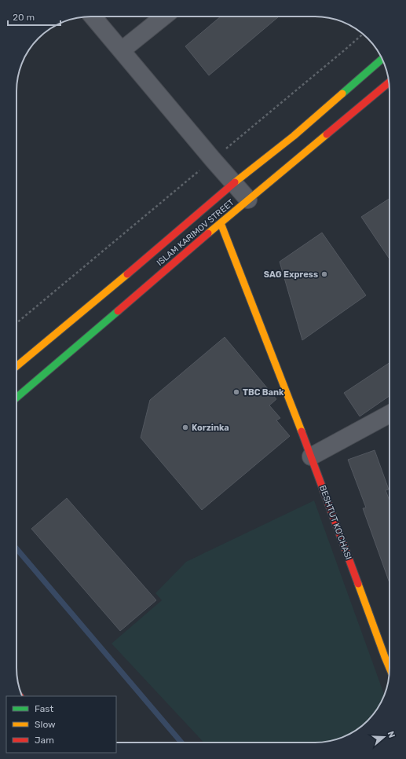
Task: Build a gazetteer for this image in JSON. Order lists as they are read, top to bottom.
{
  "streets": {
    "main road": ["ISLAM KARIMOV STREET", "BESHTUT KO'CHASI"]
  },
  "crossings": [
    ["ISLAM KARIMOV STREET", "BESHTUT KO'CHASI"]
  ],
  "places": ["SAG Express", "TBC Bank", "Korzinka"],
  "legend": ["Fast", "Slow", "Jam"],
  "scale_bar": "20 m",
  "north": "right"
}
